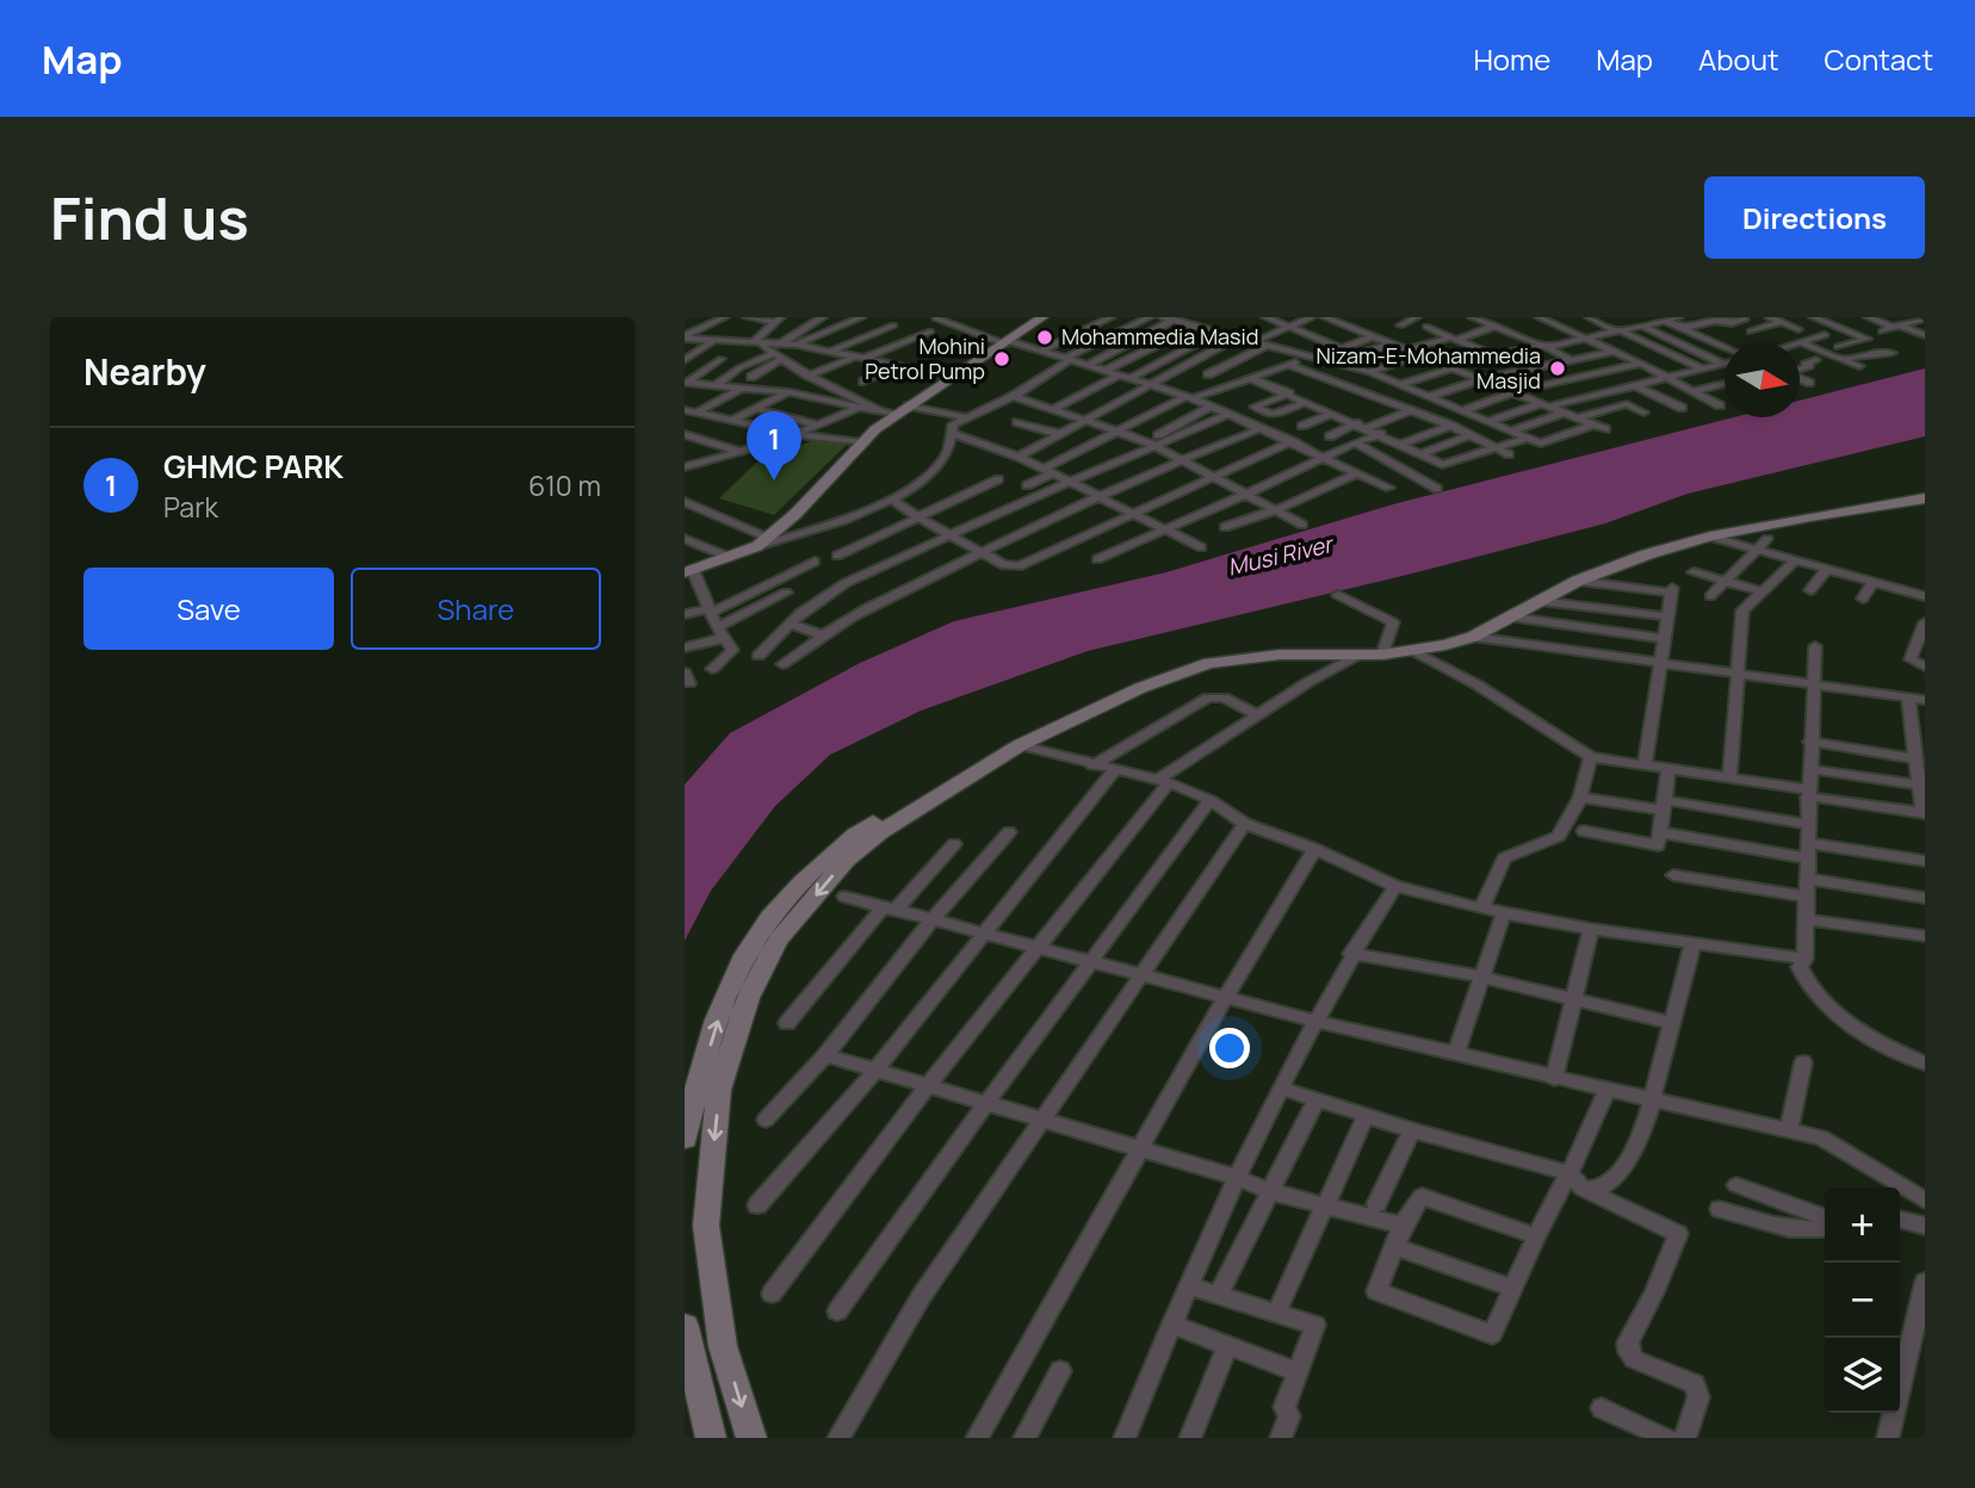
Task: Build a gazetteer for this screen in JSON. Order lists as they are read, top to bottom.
{
  "water": ["Musi River"],
  "places": ["Mohammedia Masid", "Mohini Petrol Pump", "Nizam-E-Mohammedia Masjid"],
  "north": "right",
  "page": {
    "header": "Map",
    "nav": [
      "Home",
      "Map",
      "About",
      "Contact"
    ],
    "buttons": [
      "Directions",
      ["Save", "Share"]
    ],
    "title": "Find us",
    "heading": "Nearby",
    "pins": "1",
    "list": [
      {
        "mark": "1",
        "name": "GHMC PARK",
        "note": "Park",
        "value": "610 m"
      }
    ],
    "map_buttons": ["+", "−"]
  }
}
